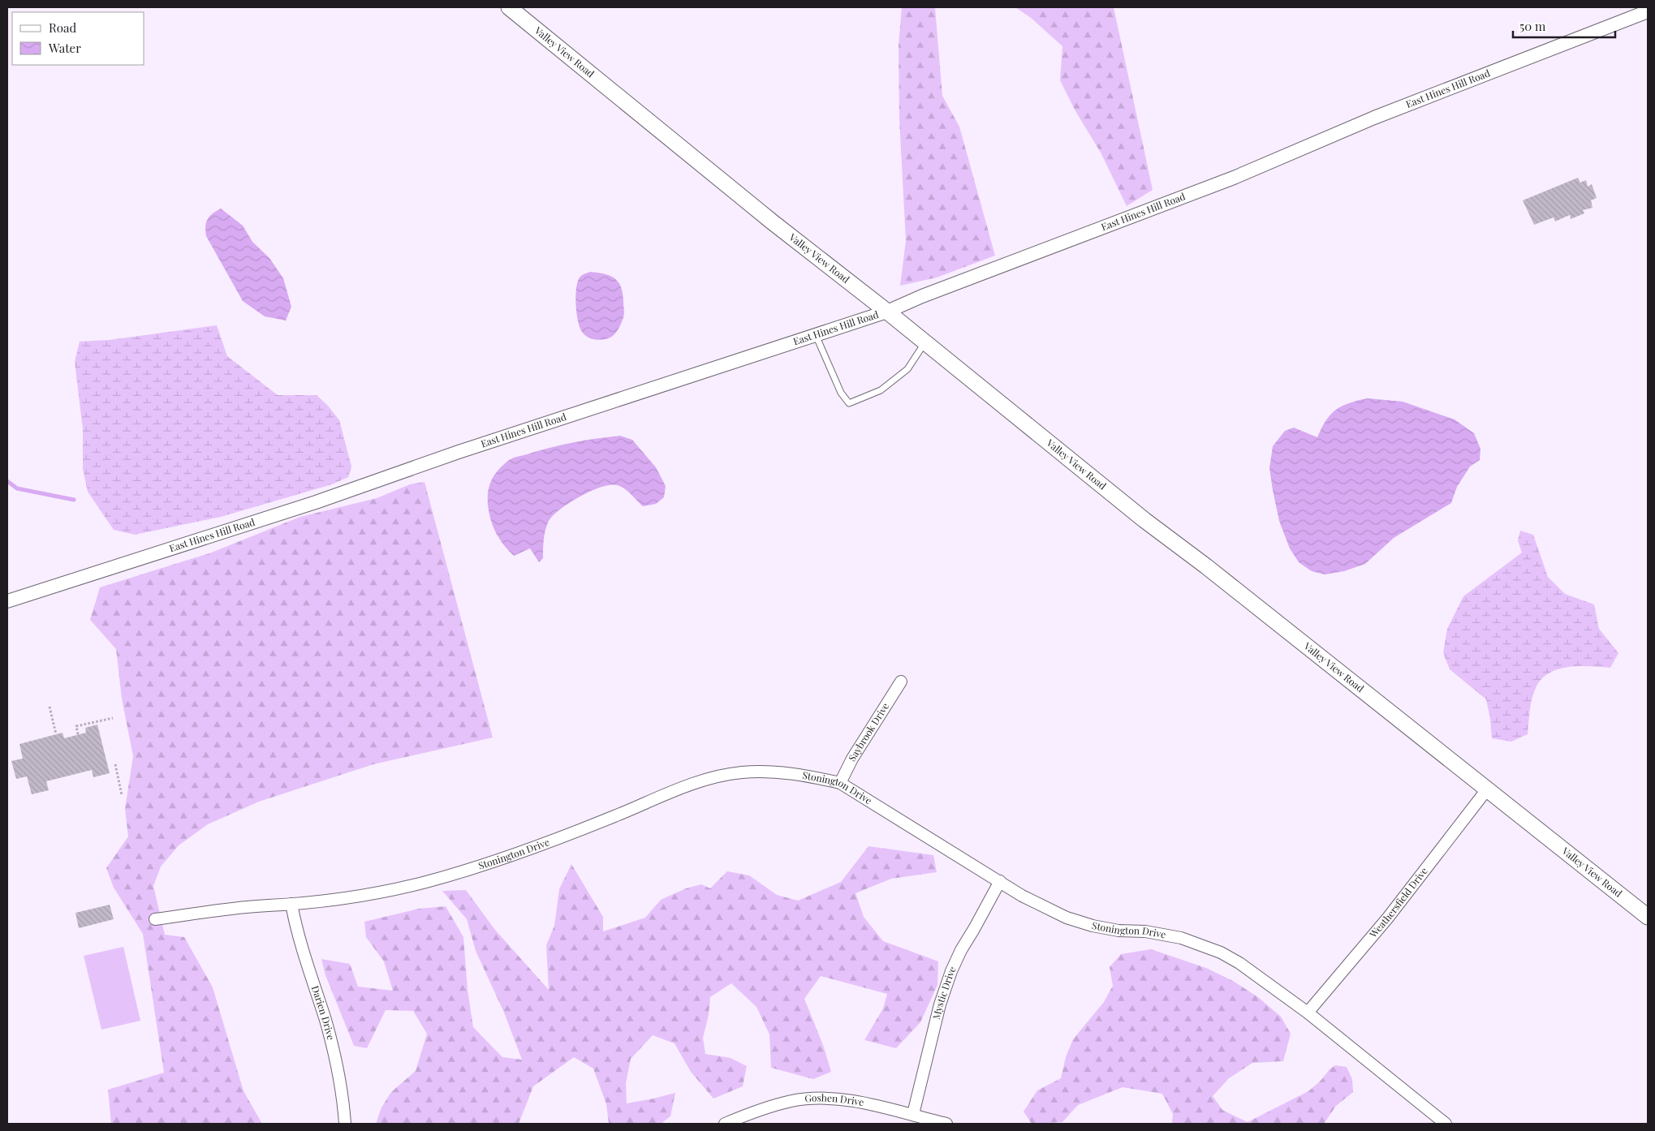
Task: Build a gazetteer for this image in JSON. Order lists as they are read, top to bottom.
{
  "streets": {
    "main road": ["Valley View Road"],
    "street": [
      "East Hines Hill Road",
      "Saybrook Drive",
      "Stonington Drive",
      "Weathersfield Drive",
      "Mystic Drive",
      "Darien Drive",
      "Goshen Drive"
    ]
  },
  "crossings": [
    ["Valley View Road", "East Hines Hill Road"],
    ["Valley View Road", "Weathersfield Drive"],
    ["Saybrook Drive", "Stonington Drive"],
    ["Stonington Drive", "Weathersfield Drive"],
    ["Stonington Drive", "Mystic Drive"],
    ["Stonington Drive", "Darien Drive"],
    ["Mystic Drive", "Goshen Drive"]
  ],
  "legend": ["Road", "Water"],
  "scale_bar": "50 m"
}
